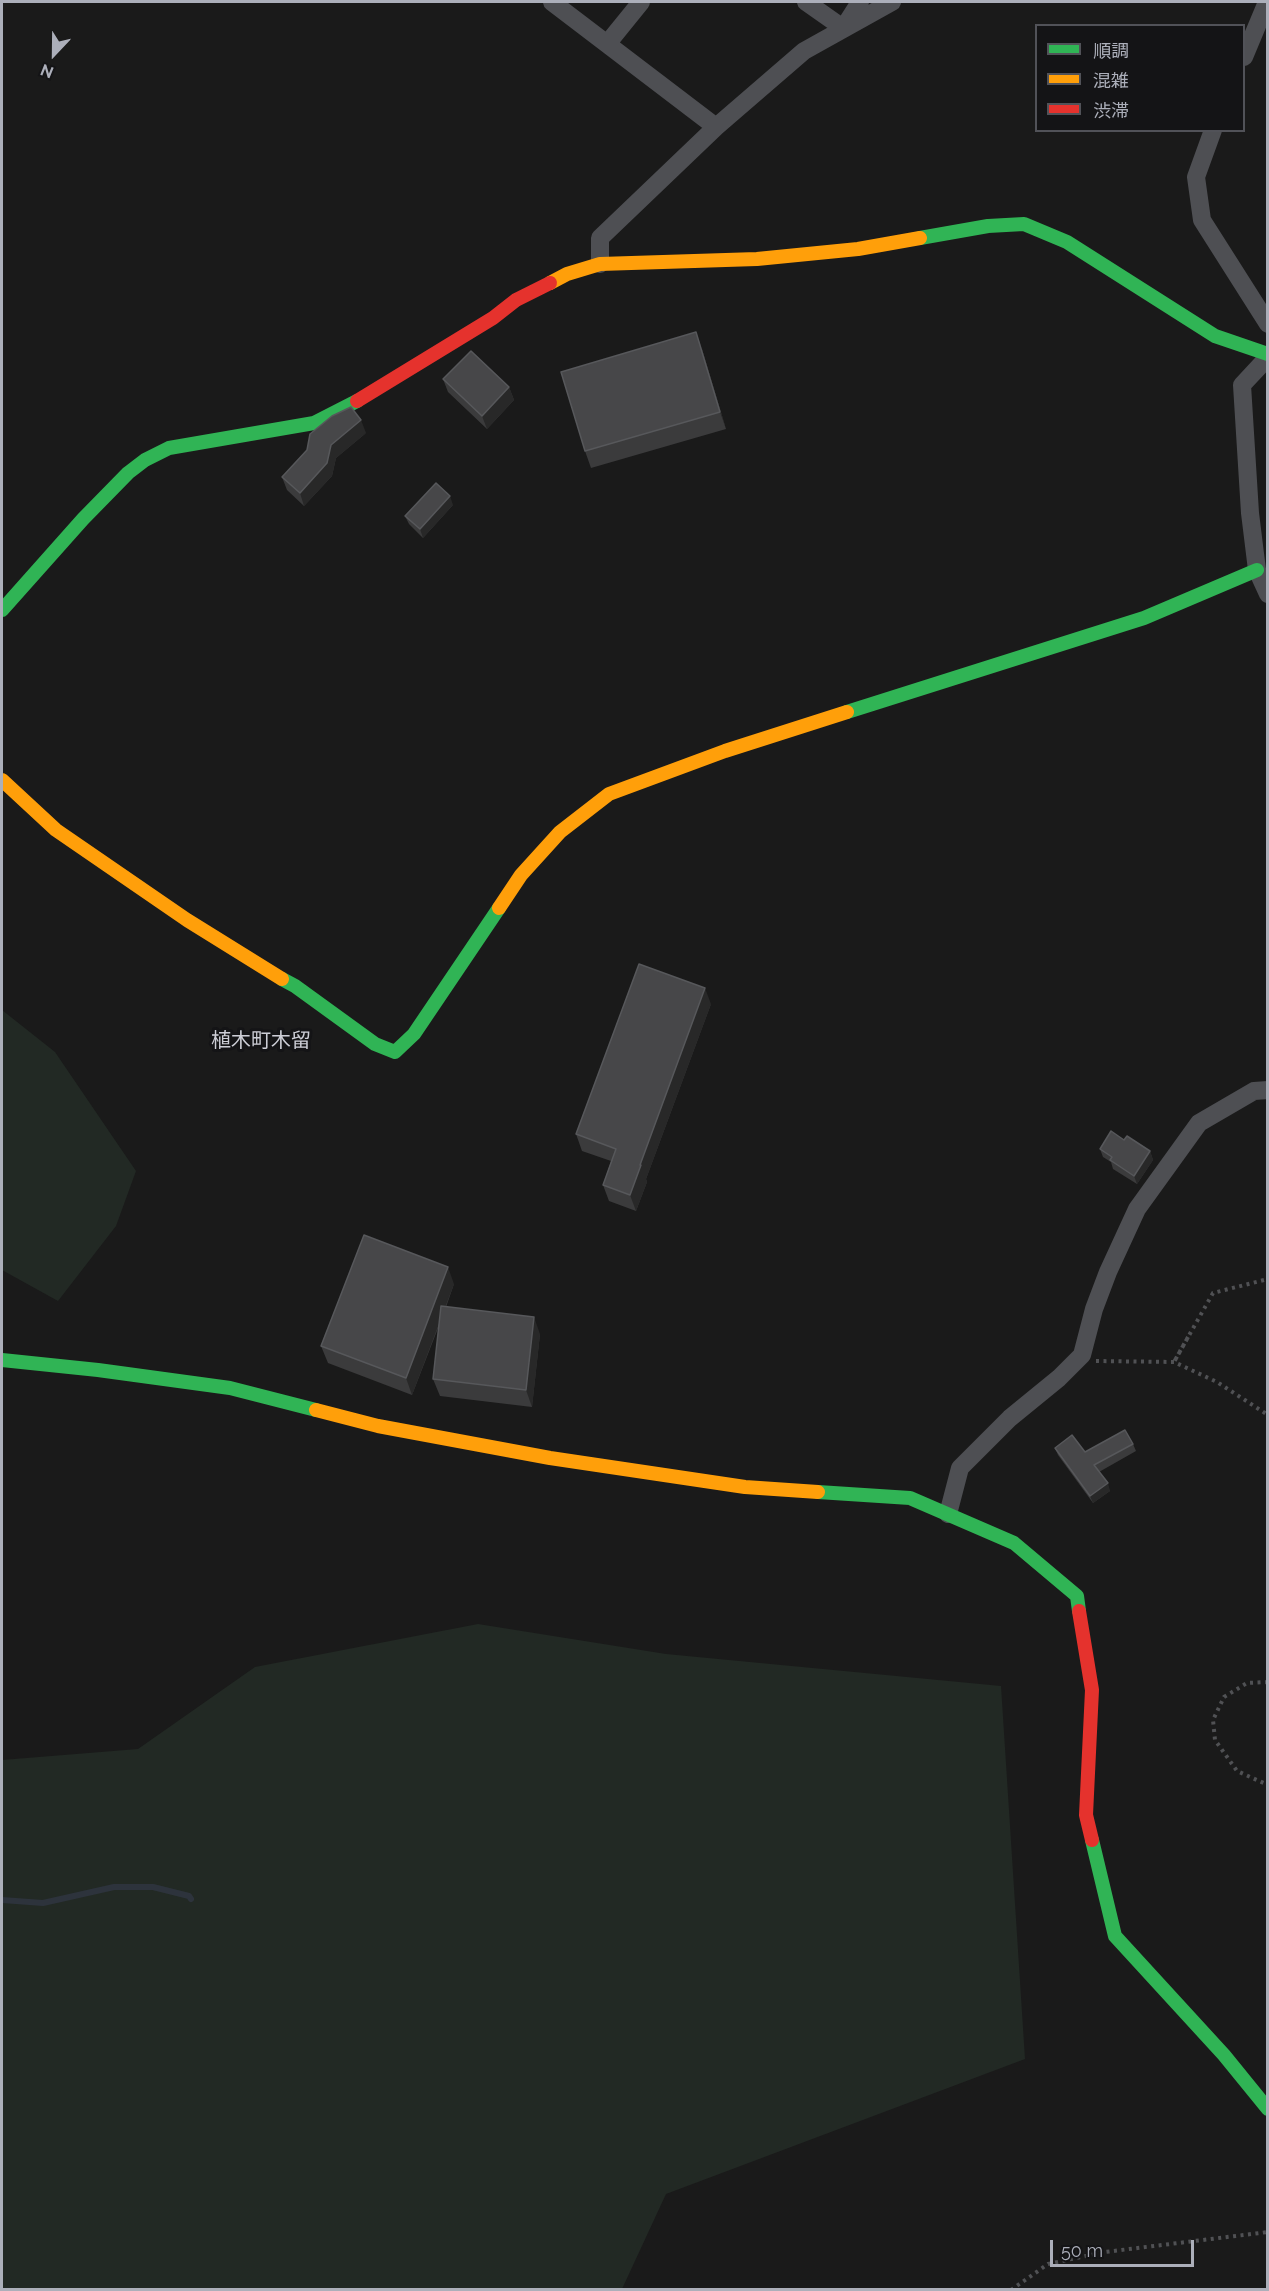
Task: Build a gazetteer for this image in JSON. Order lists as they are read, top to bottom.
{
  "districts": ["植木町木留"],
  "legend": ["順調", "混雑", "渋滞"],
  "scale_bar": "50 m",
  "north": "bottom"
}
